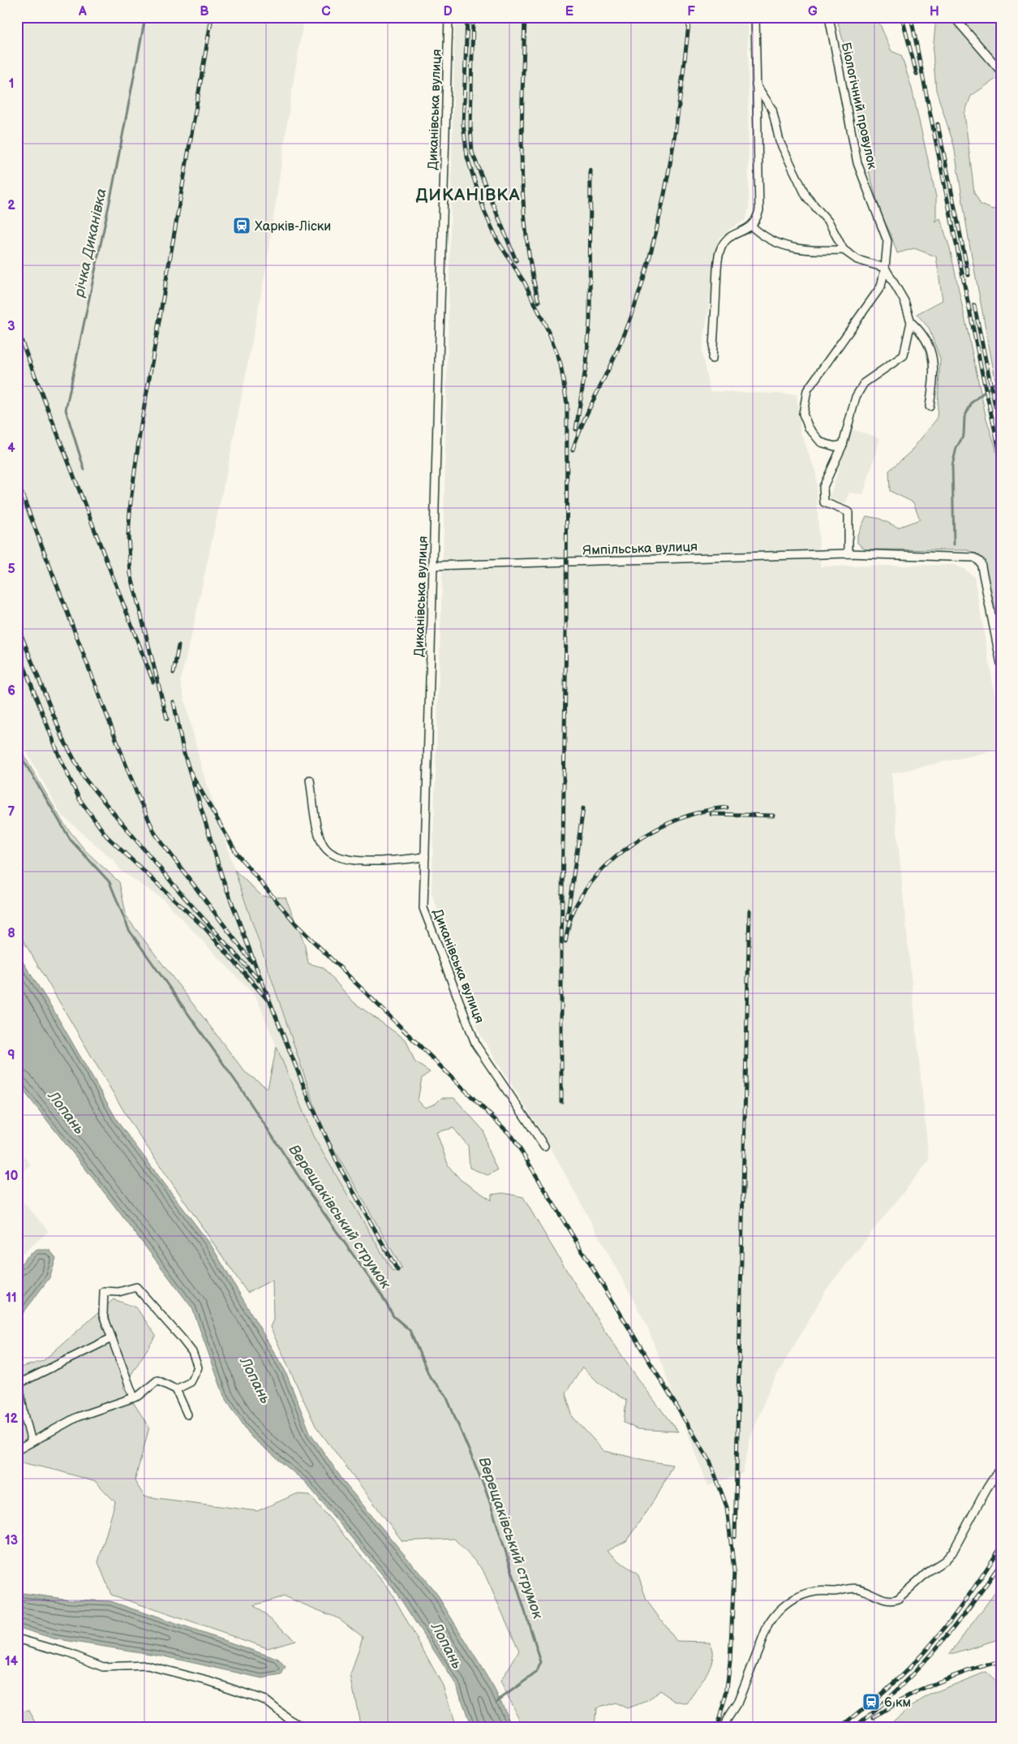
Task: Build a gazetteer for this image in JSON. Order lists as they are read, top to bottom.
{
  "streets": {
    "street": ["Біологічний провулок", "Диканівська вулиця", "Ямпільська вулиця"]
  },
  "crossings": [
    ["Диканівська вулиця", "Ямпільська вулиця"]
  ],
  "districts": ["ДИКАНІВКА"],
  "water": ["річка Диканівка", "Лопань", "Верещаківський струмок"],
  "places": {
    "station": ["Харків-Ліски", "6 км"]
  },
  "grid": {
    "columns": [
      "A",
      "B",
      "C",
      "D",
      "E",
      "F",
      "G",
      "H"
    ],
    "rows": [
      "1",
      "2",
      "3",
      "4",
      "5",
      "6",
      "7",
      "8",
      "9",
      "10",
      "11",
      "12",
      "13",
      "14"
    ]
  }
}
